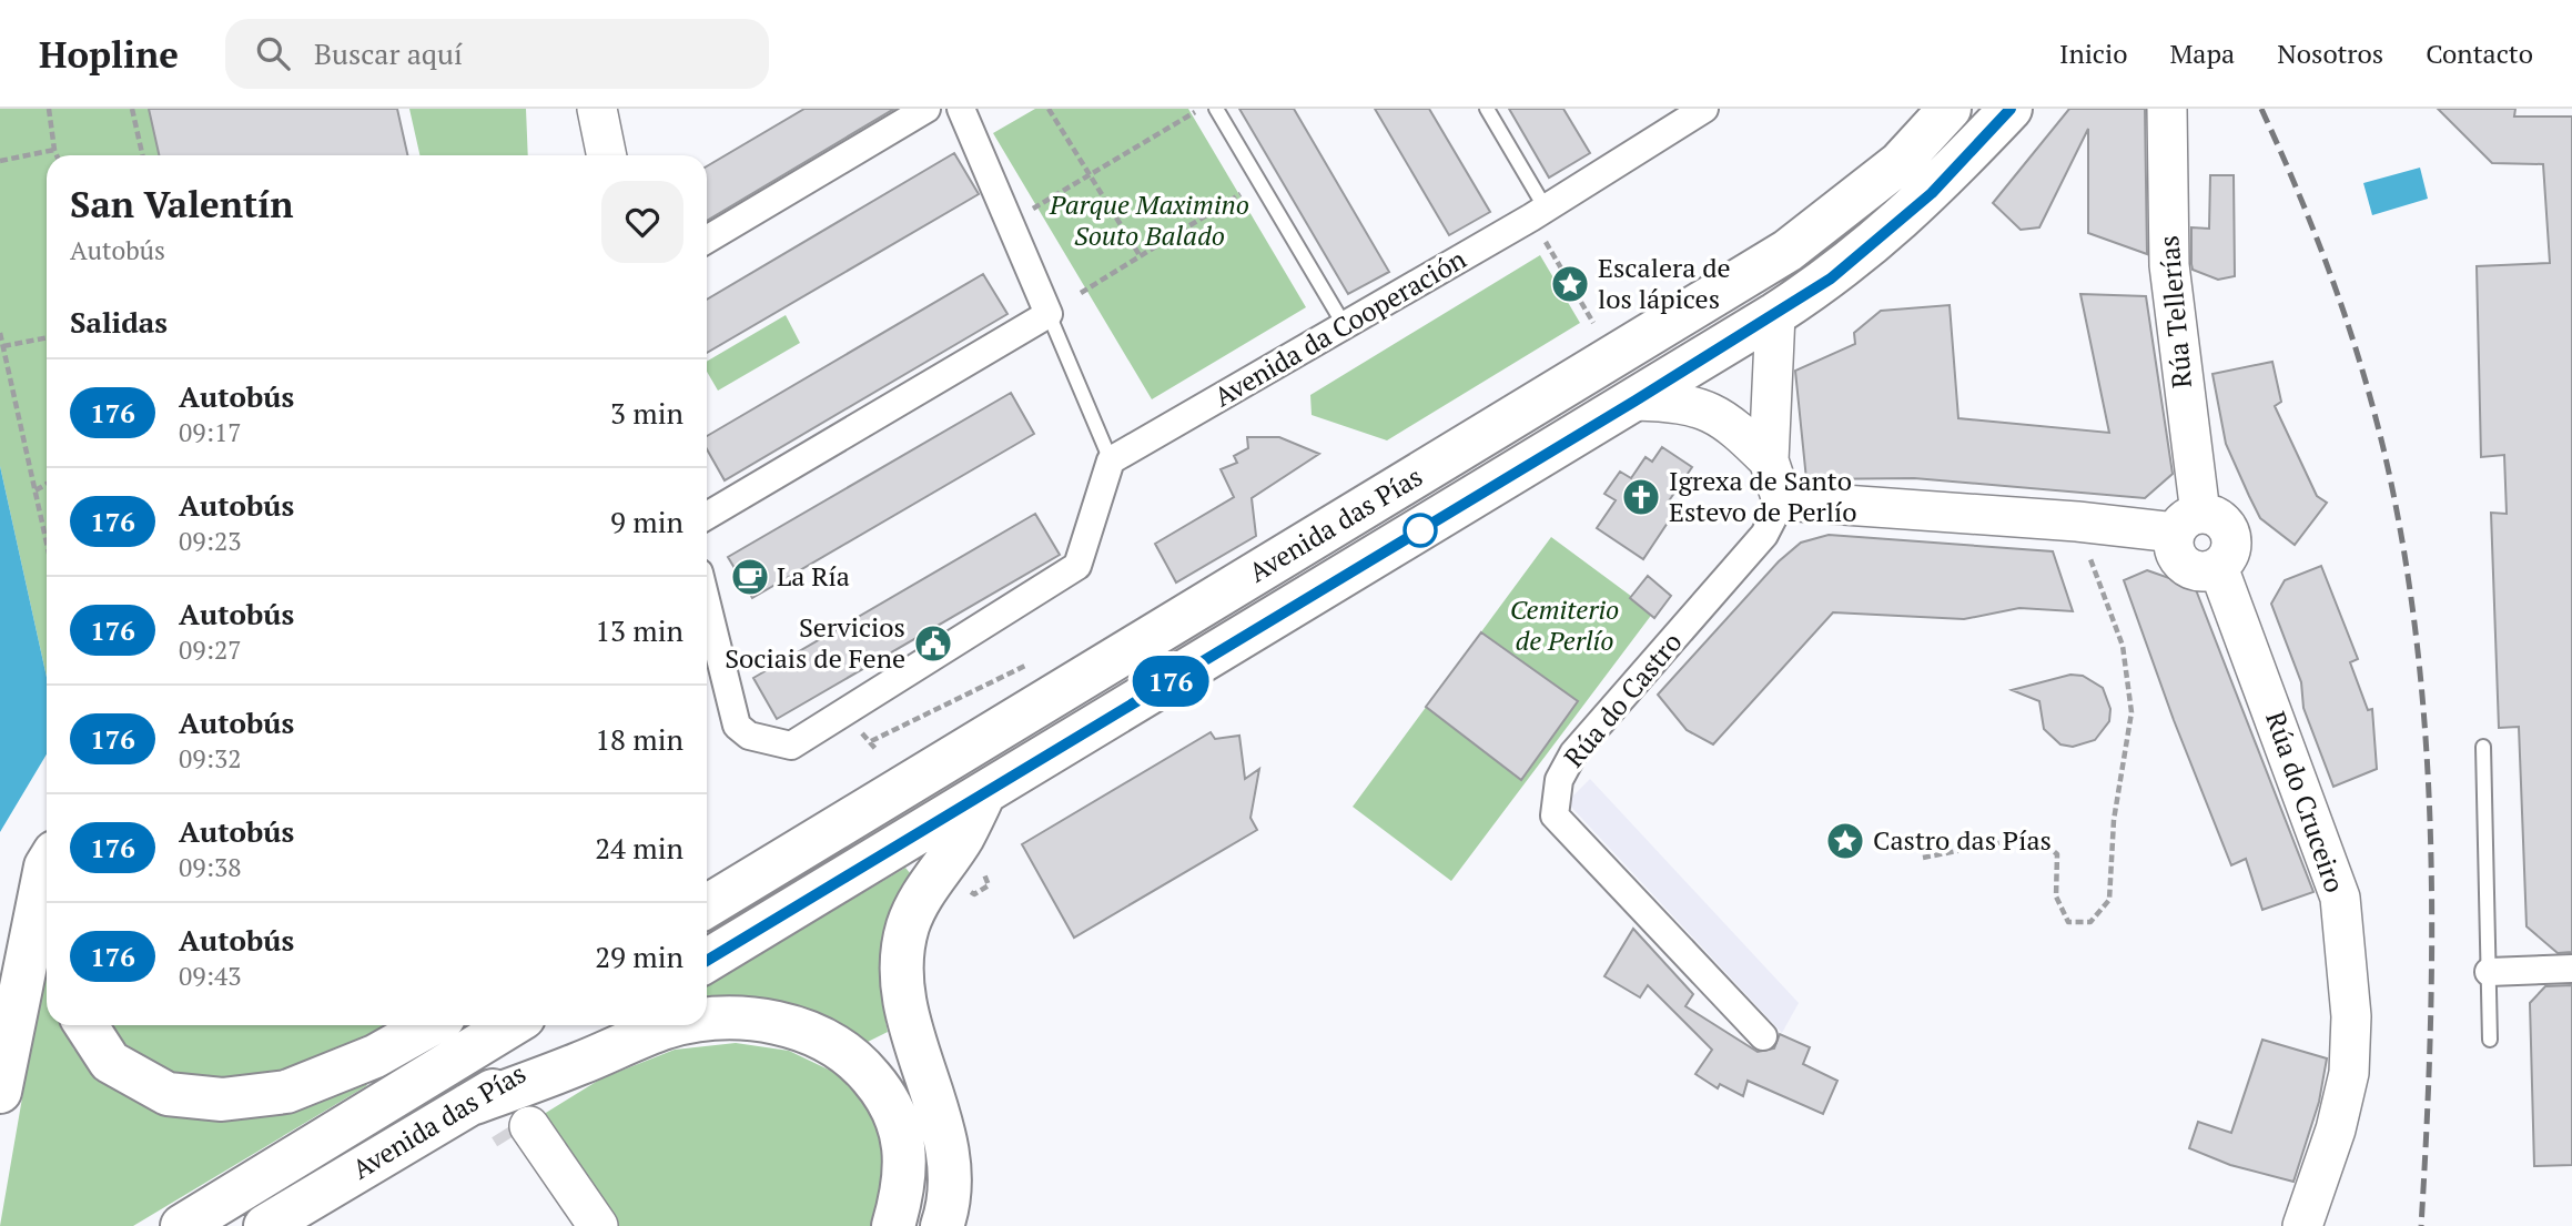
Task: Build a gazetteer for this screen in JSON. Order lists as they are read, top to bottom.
{
  "streets": {
    "highway": ["Avenida das Pías"],
    "street": [
      "Rúa Tellerías",
      "Avenida da Cooperación",
      "Rúa do Castro",
      "Rúa do Cruceiro"
    ]
  },
  "crossings": [
    ["Rúa Tellerías", "Rúa do Cruceiro"]
  ],
  "parks": ["Parque Maximino Souto Balado", "Cemiterio de Perlío"],
  "places": {
    "place": ["Escalera de los lápices", "Castro das Pías"],
    "church": ["Igrexa de Santo Estevo de Perlío"],
    "cafe": ["La Ría"],
    "public building": ["Servicios Sociais de Fene"]
  },
  "lines": ["bus line 176"],
  "page": {
    "header": "Hopline",
    "search": "Buscar aquí",
    "nav": [
      "Inicio",
      "Mapa",
      "Nosotros",
      "Contacto"
    ],
    "on_map": "176",
    "heading": [
      ["San Valentín", "Autobús"],
      "Salidas"
    ],
    "list": [
      {
        "mark": "176",
        "name": "Autobús",
        "note": "09:17",
        "value": "3 min"
      },
      {
        "mark": "176",
        "name": "Autobús",
        "note": "09:23",
        "value": "9 min"
      },
      {
        "mark": "176",
        "name": "Autobús",
        "note": "09:27",
        "value": "13 min"
      },
      {
        "mark": "176",
        "name": "Autobús",
        "note": "09:32",
        "value": "18 min"
      },
      {
        "mark": "176",
        "name": "Autobús",
        "note": "09:38",
        "value": "24 min"
      },
      {
        "mark": "176",
        "name": "Autobús",
        "note": "09:43",
        "value": "29 min"
      }
    ]
  }
}
